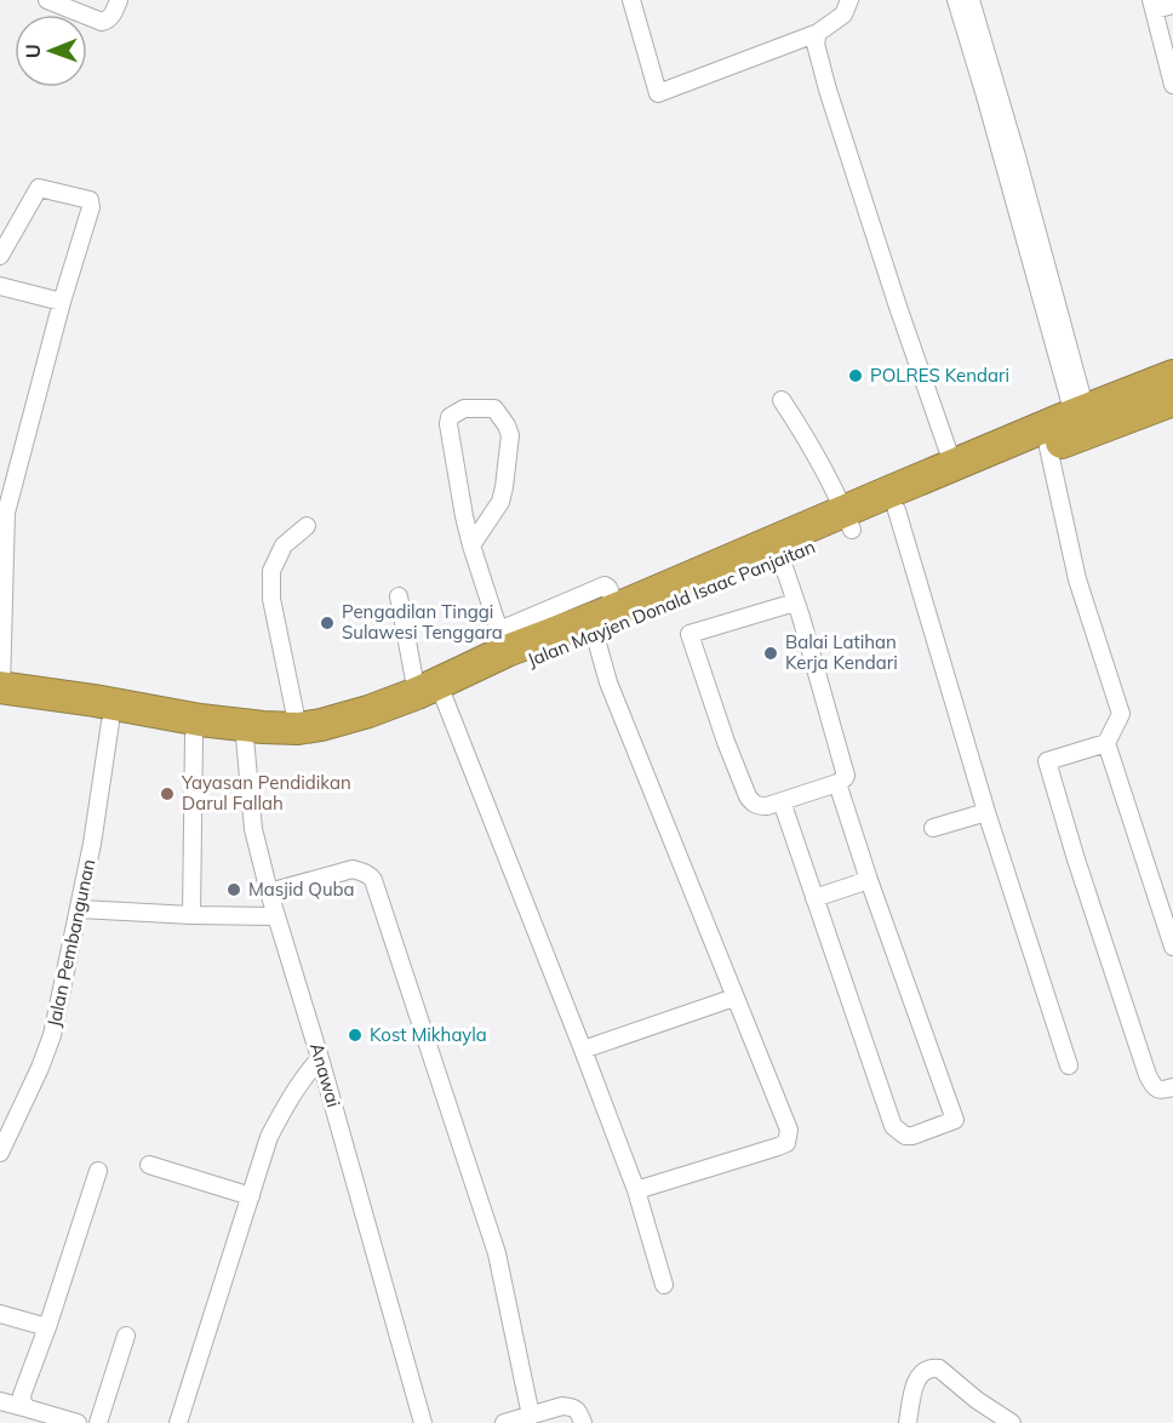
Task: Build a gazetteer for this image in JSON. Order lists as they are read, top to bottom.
{
  "streets": {
    "highway": ["Jalan Mayjen Donald Isaac Panjaitan"],
    "street": ["Jalan Pembangunan", "Anawai"]
  },
  "crossings": [
    ["Jalan Mayjen Donald Isaac Panjaitan", "Jalan Pembangunan"],
    ["Jalan Mayjen Donald Isaac Panjaitan", "Anawai"]
  ],
  "places": [
    "POLRES Kendari",
    "Pengadilan Tinggi Sulawesi Tenggara",
    "Balai Latihan Kerja Kendari",
    "Yayasan Pendidikan Darul Fallah",
    "Masjid Quba",
    "Kost Mikhayla"
  ],
  "north": "left"
}
